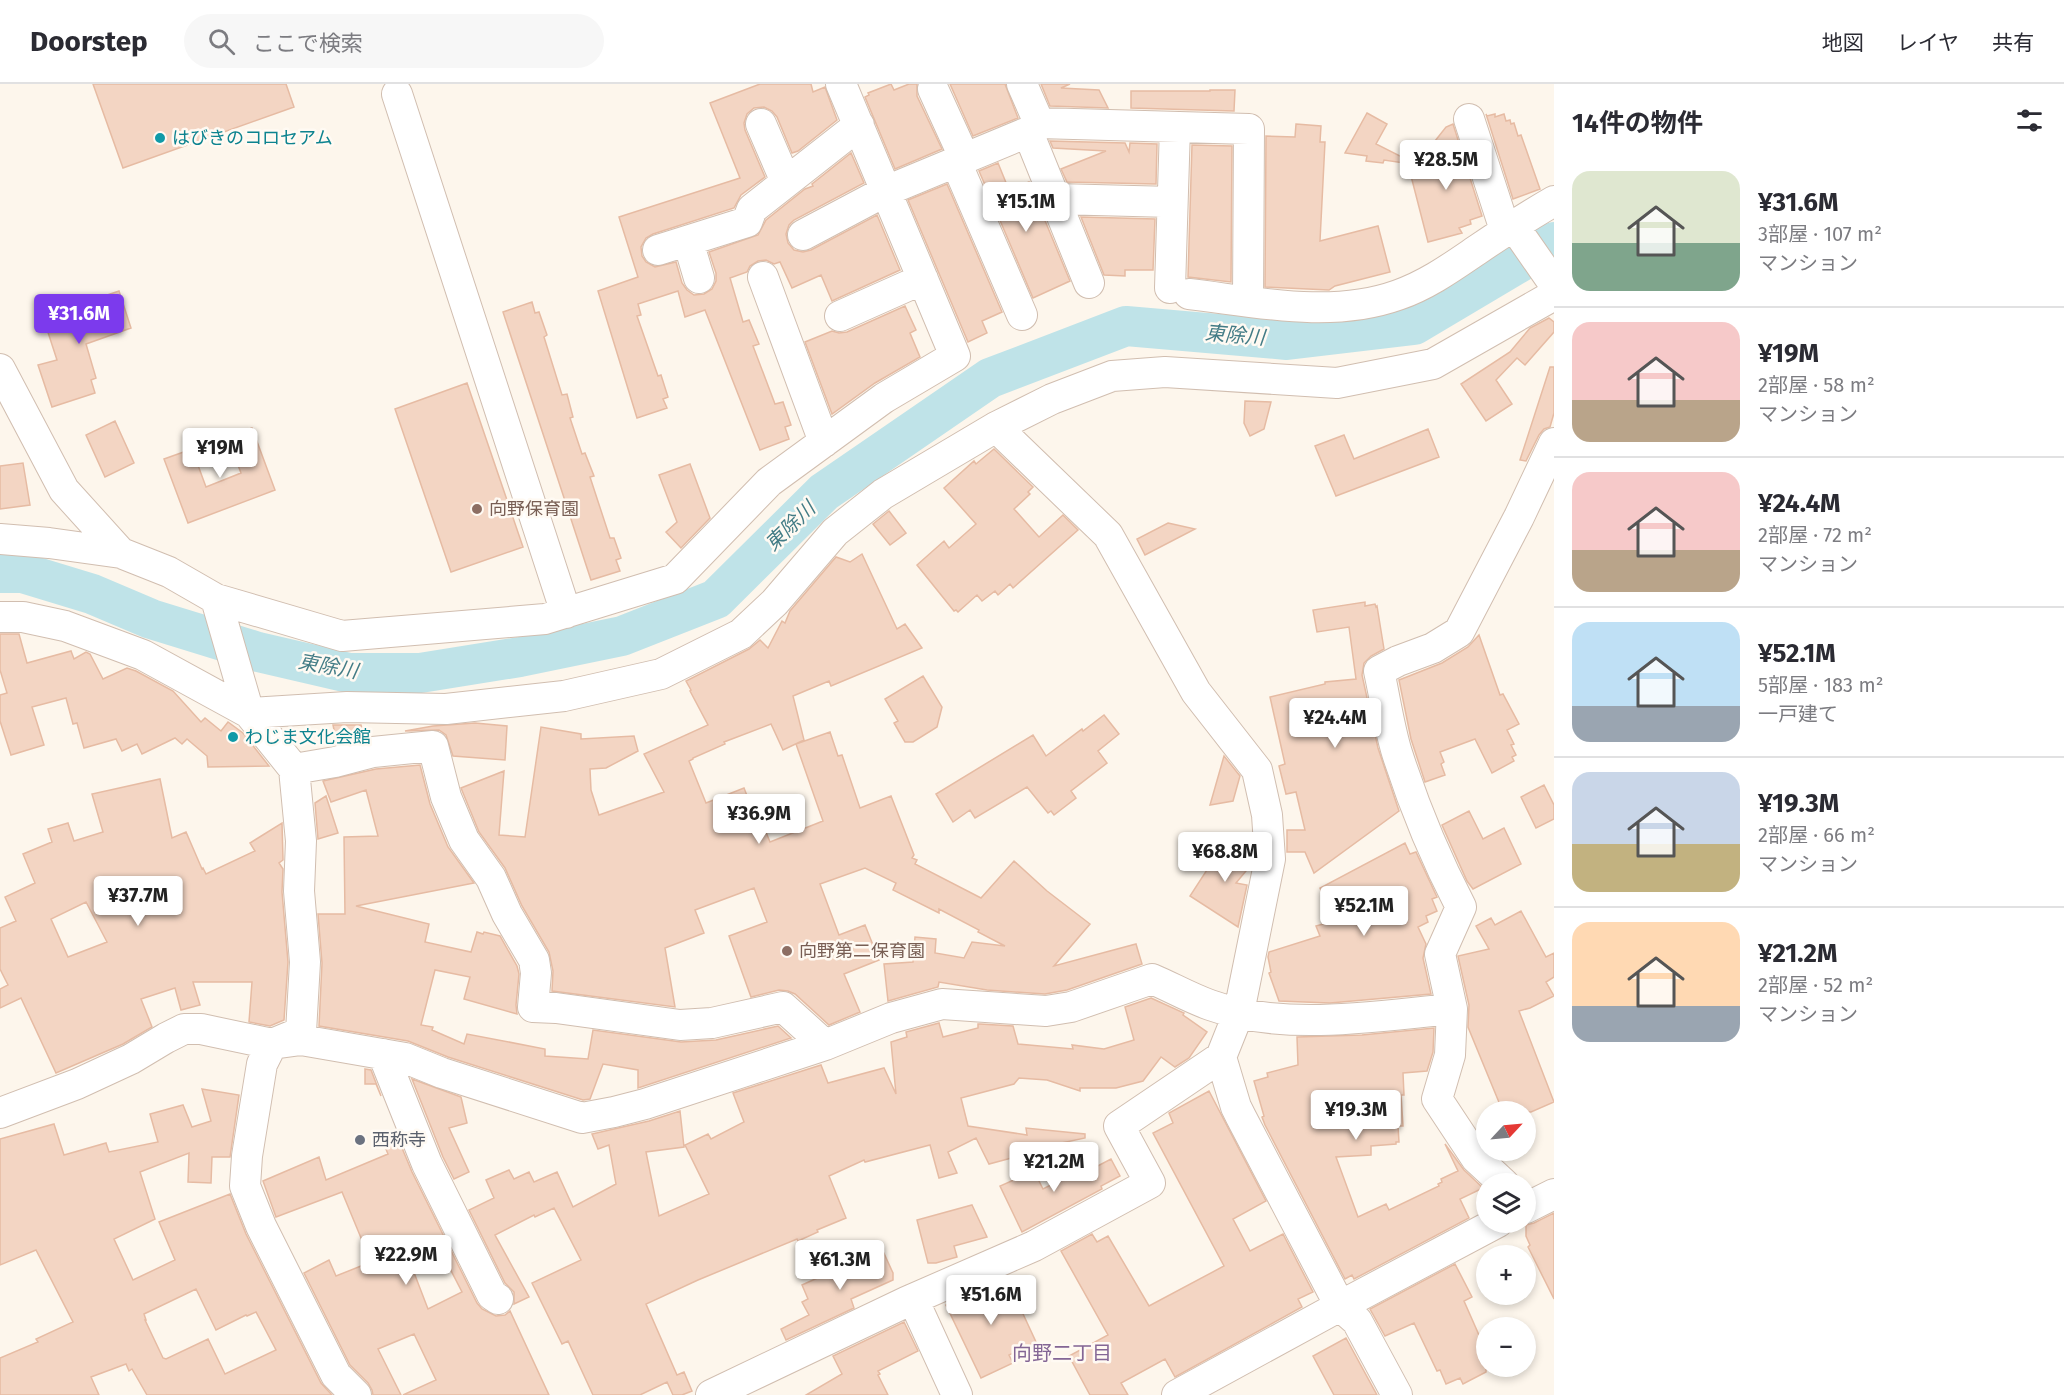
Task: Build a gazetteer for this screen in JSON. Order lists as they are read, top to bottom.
{
  "districts": ["向野二丁目"],
  "water": ["東除川"],
  "places": [
    "はびきのコロセアム",
    "向野保育園",
    "わじま文化会館",
    "向野第二保育園",
    "西称寺"
  ],
  "north": "top right",
  "page": {
    "header": "Doorstep",
    "search": "ここで検索",
    "nav": ["地図", "レイヤ", "共有"],
    "heading": "14件の物件",
    "price": [
      "¥28.5M",
      "¥15.1M",
      "¥31.6M",
      "¥19M",
      "¥24.4M",
      "¥36.9M",
      "¥68.8M",
      "¥37.7M",
      "¥52.1M",
      "¥19.3M",
      "¥21.2M",
      "¥22.9M",
      "¥61.3M",
      "¥51.6M"
    ],
    "list": [
      {
        "name": "¥31.6M",
        "note": "3部屋 · 107 m² · マンション"
      },
      {
        "name": "¥19M",
        "note": "2部屋 · 58 m² · マンション"
      },
      {
        "name": "¥24.4M",
        "note": "2部屋 · 72 m² · マンション"
      },
      {
        "name": "¥52.1M",
        "note": "5部屋 · 183 m² · 一戸建て"
      },
      {
        "name": "¥19.3M",
        "note": "2部屋 · 66 m² · マンション"
      },
      {
        "name": "¥21.2M",
        "note": "2部屋 · 52 m² · マンション"
      }
    ],
    "map_buttons": ["+", "−"]
  }
}
